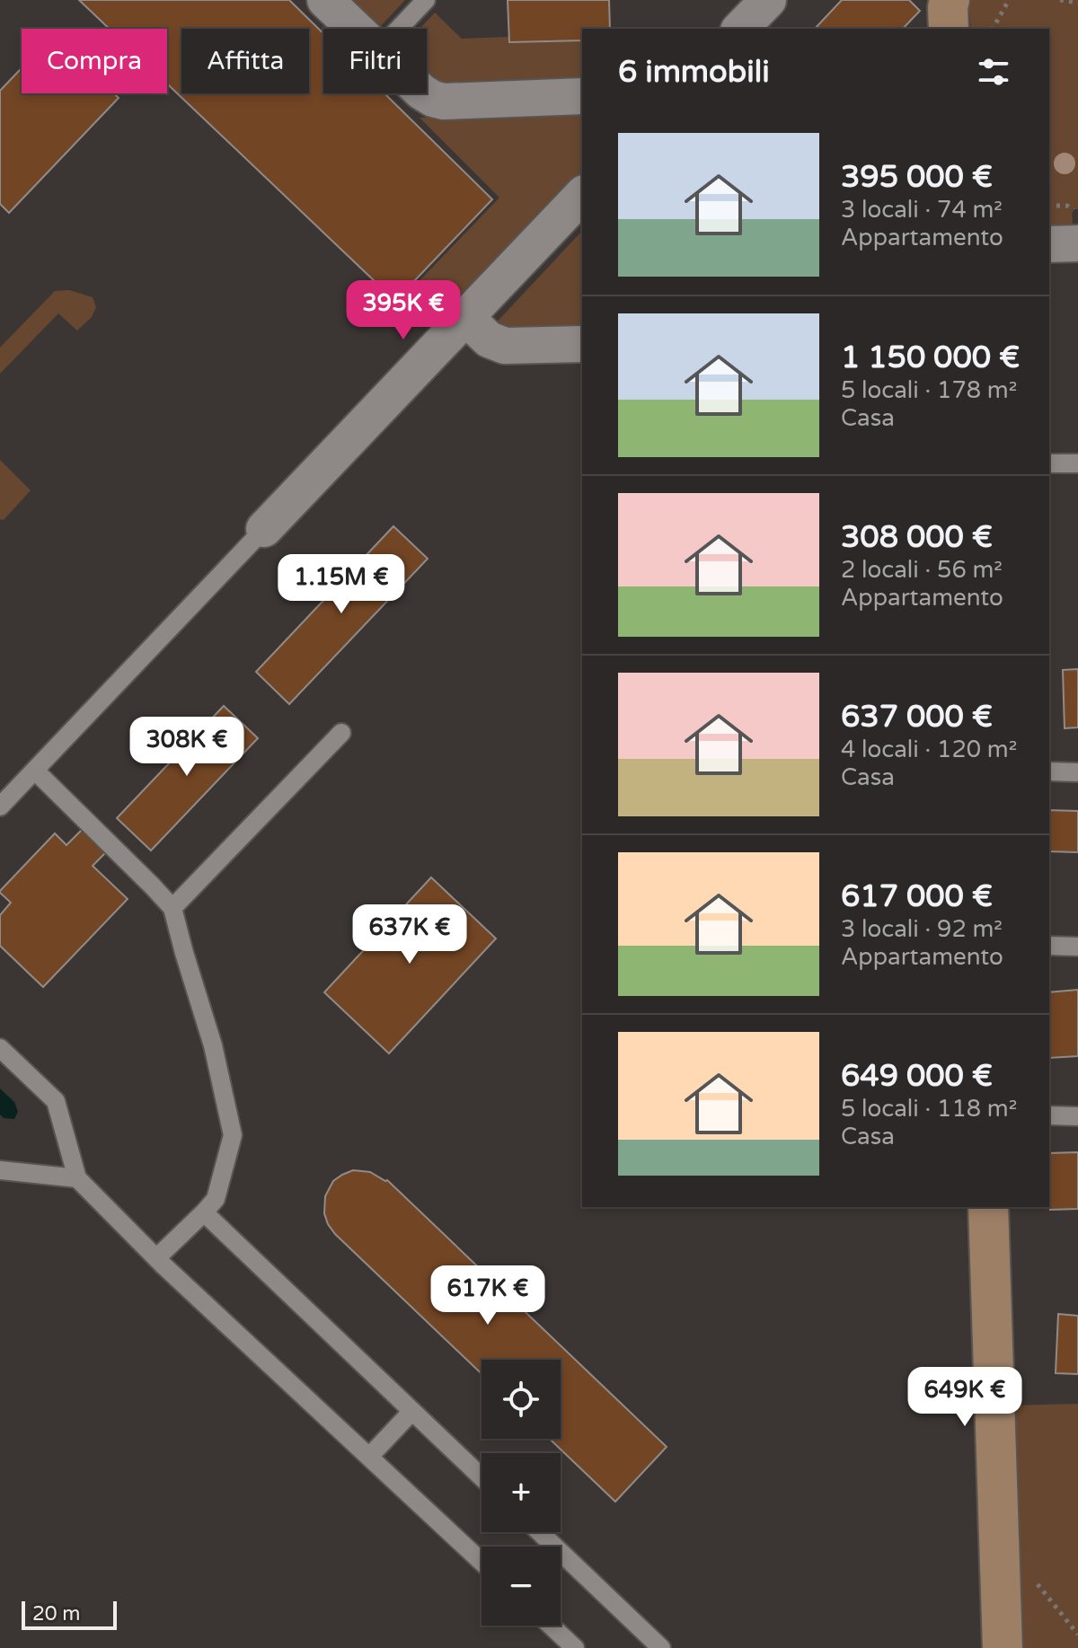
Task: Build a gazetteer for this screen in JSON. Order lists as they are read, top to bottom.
{
  "scale_bar": "20 m",
  "page": {
    "chip": ["Compra", "Affitta", "Filtri"],
    "heading": "6 immobili",
    "list": [
      {
        "name": "395 000 €",
        "note": "3 locali · 74 m² · Appartamento"
      },
      {
        "name": "1 150 000 €",
        "note": "5 locali · 178 m² · Casa"
      },
      {
        "name": "308 000 €",
        "note": "2 locali · 56 m² · Appartamento"
      },
      {
        "name": "637 000 €",
        "note": "4 locali · 120 m² · Casa"
      },
      {
        "name": "617 000 €",
        "note": "3 locali · 92 m² · Appartamento"
      },
      {
        "name": "649 000 €",
        "note": "5 locali · 118 m² · Casa"
      }
    ],
    "price": [
      "395K €",
      "1.15M €",
      "308K €",
      "637K €",
      "617K €",
      "649K €"
    ],
    "map_buttons": ["+", "−"],
    "scale": "20 m"
  }
}
